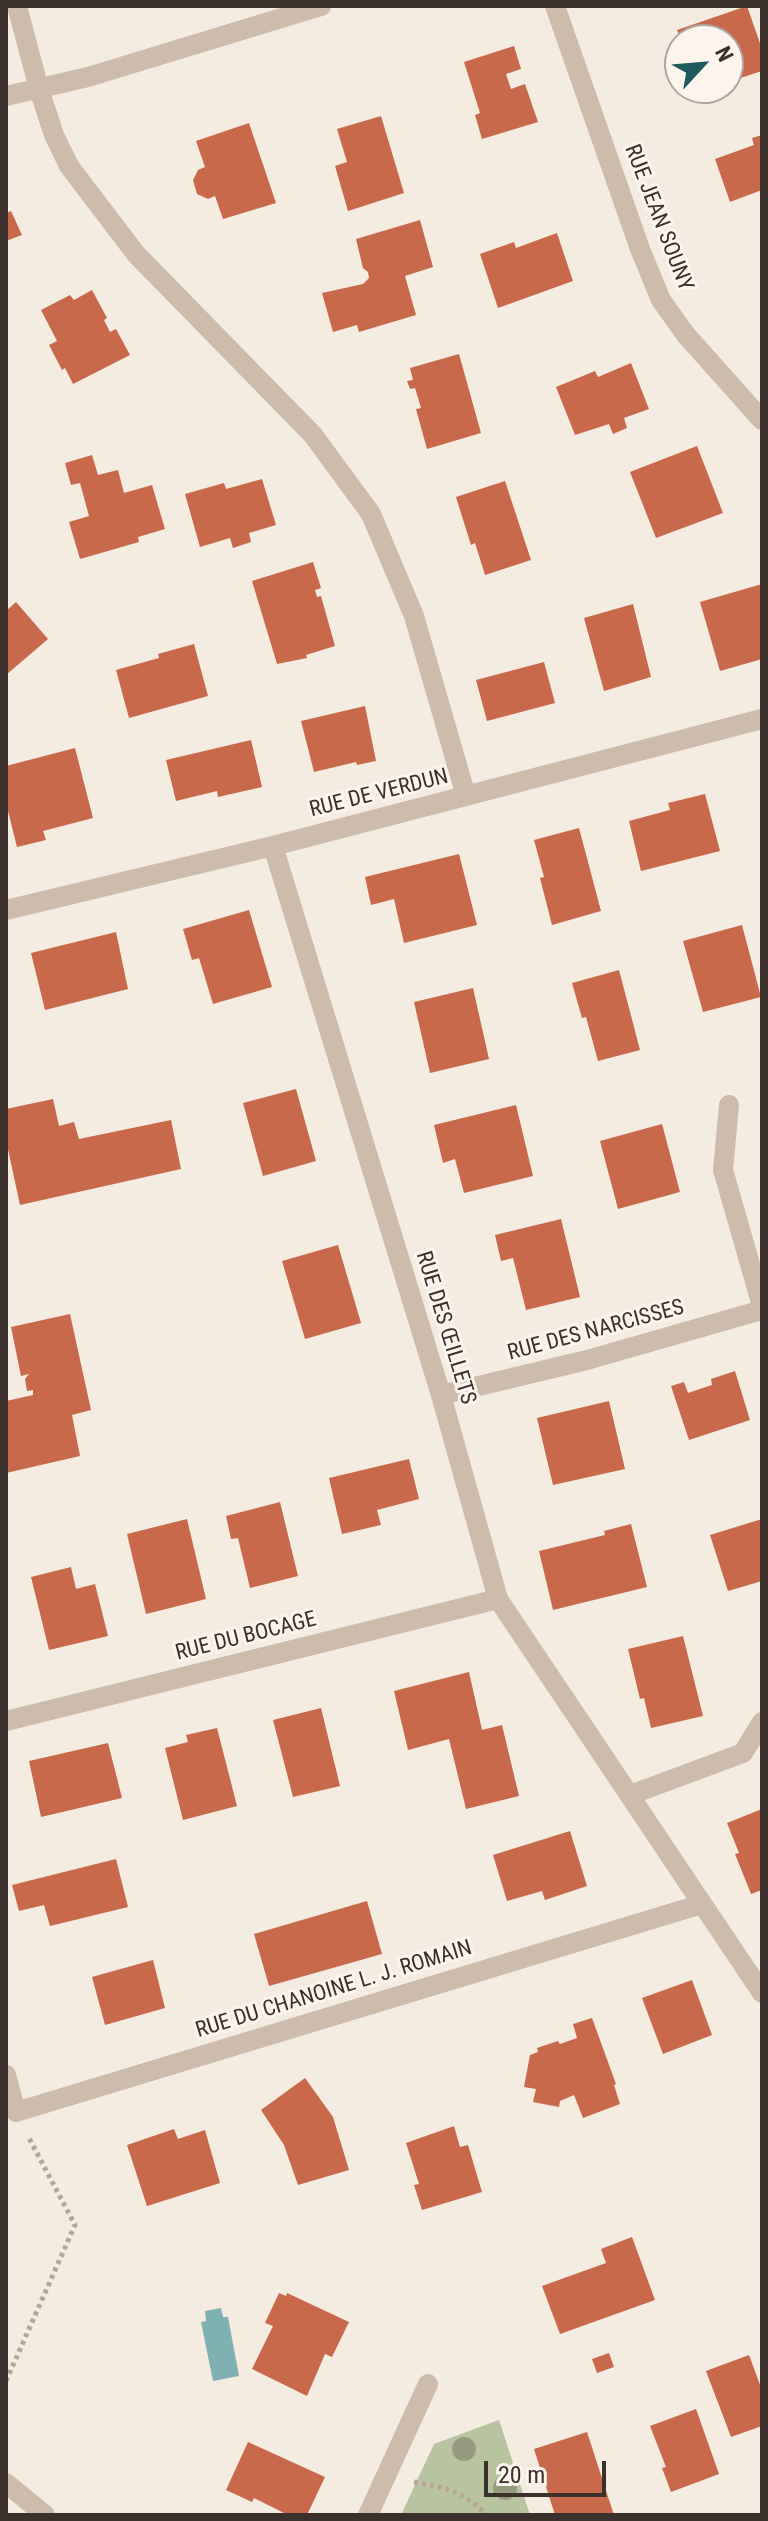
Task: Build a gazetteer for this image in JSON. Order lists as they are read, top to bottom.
{
  "streets": {
    "street": [
      "RUE JEAN SOUNY",
      "RUE DE VERDUN",
      "RUE DES ŒILLETS",
      "RUE DES NARCISSES",
      "RUE DU BOCAGE",
      "RUE DU CHANOINE L. J. ROMAIN"
    ]
  },
  "crossings": [
    ["RUE DE VERDUN", "RUE DES ŒILLETS"],
    ["RUE DES ŒILLETS", "RUE DES NARCISSES"],
    ["RUE DES ŒILLETS", "RUE DU BOCAGE"],
    ["RUE DES ŒILLETS", "RUE DU CHANOINE L. J. ROMAIN"]
  ],
  "scale_bar": "20 m",
  "north": "top right"
}
